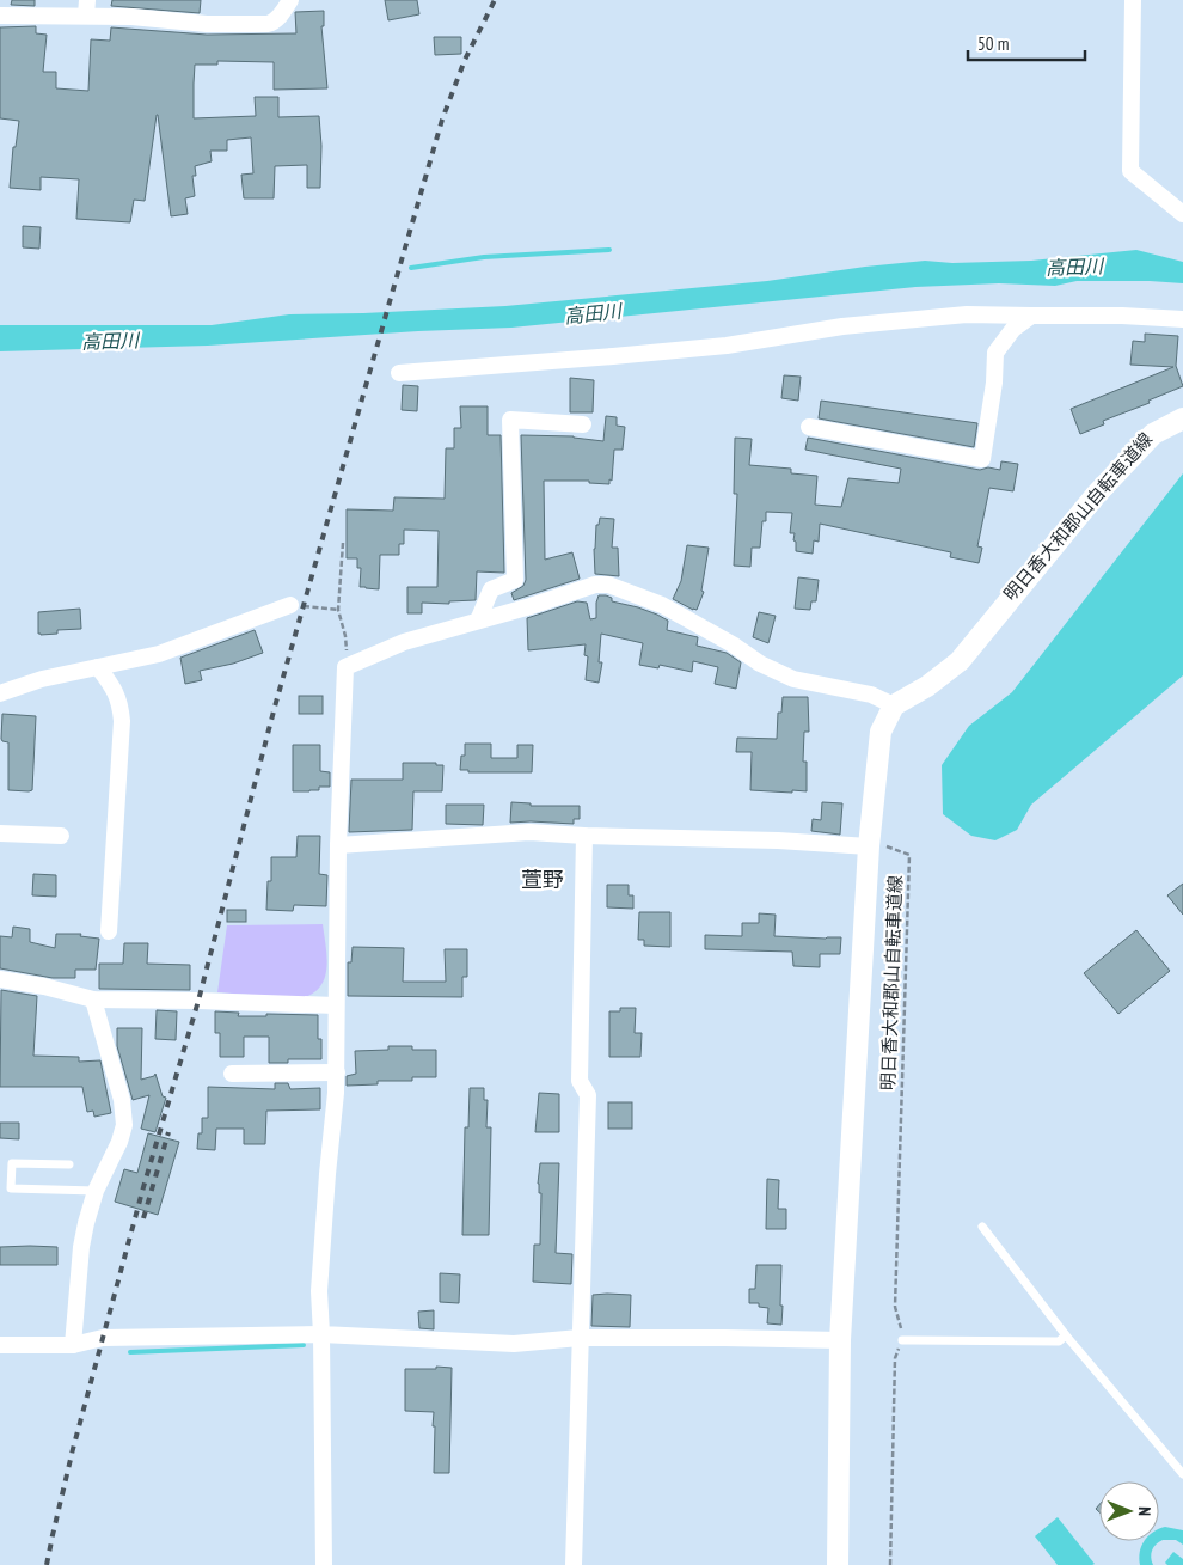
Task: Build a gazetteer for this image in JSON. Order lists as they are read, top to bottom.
{
  "streets": {
    "path": ["明日香大和郡山自転車道線"]
  },
  "districts": ["萱野"],
  "water": ["高田川"],
  "scale_bar": "50 m",
  "north": "right"
}
